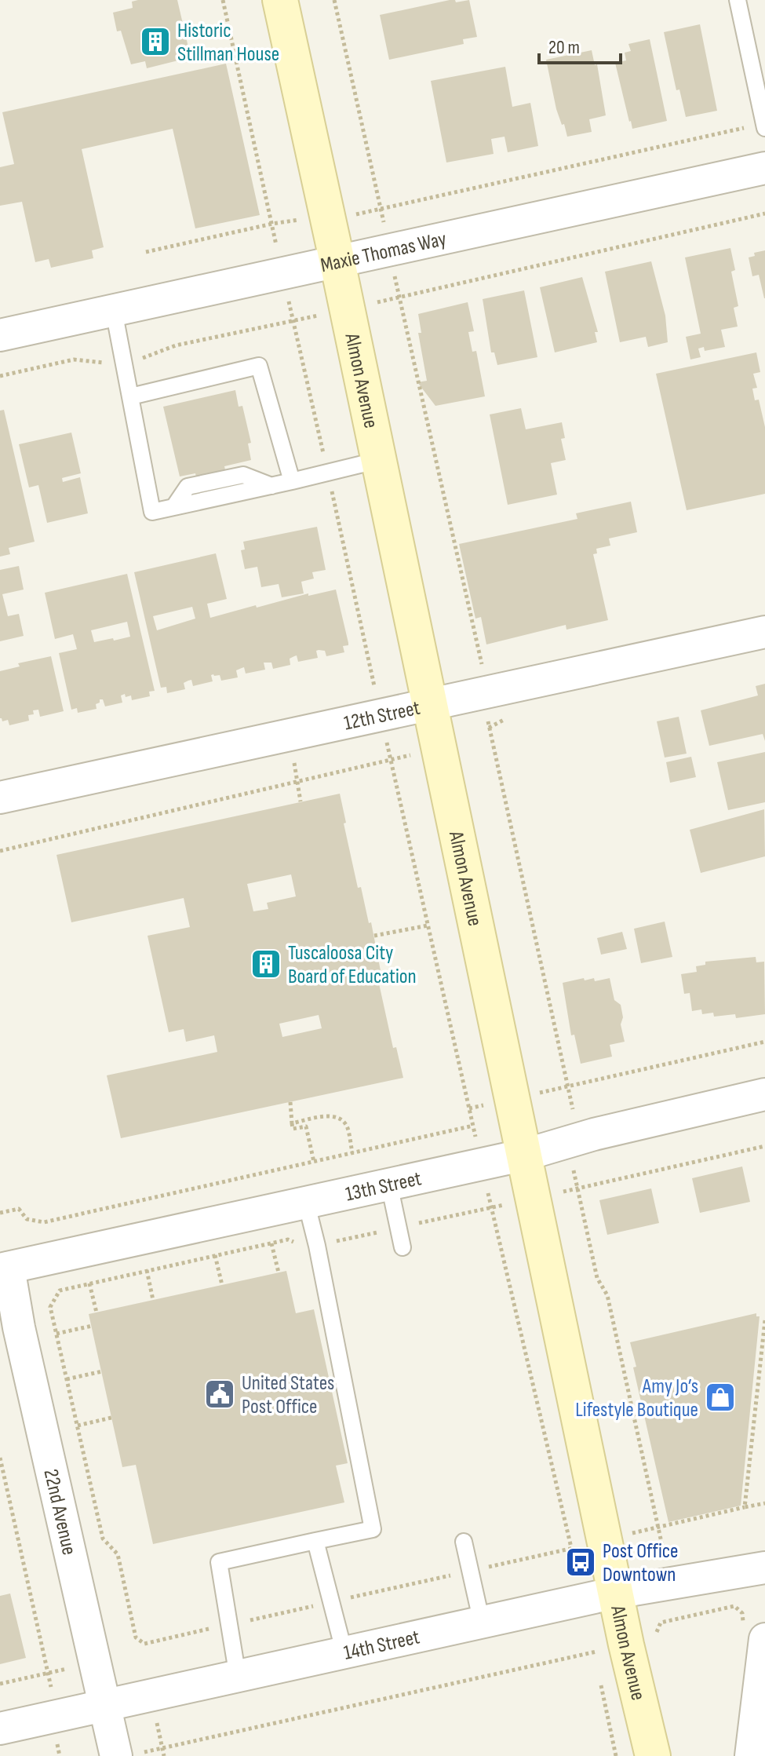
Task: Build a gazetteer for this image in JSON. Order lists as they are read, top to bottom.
{
  "streets": {
    "main road": ["Almon Avenue"],
    "street": [
      "Maxie Thomas Way",
      "12th Street",
      "13th Street",
      "22nd Avenue",
      "14th Street"
    ]
  },
  "crossings": [
    ["Maxie Thomas Way", "Almon Avenue"],
    ["Almon Avenue", "12th Street"],
    ["Almon Avenue", "13th Street"],
    ["Almon Avenue", "14th Street"],
    ["13th Street", "22nd Avenue"],
    ["22nd Avenue", "14th Street"]
  ],
  "places": {
    "building": ["Historic Stillman House", "Tuscaloosa City Board of Education"],
    "public building": ["United States Post Office"],
    "shop": ["Amy Jo’s Lifestyle Boutique"],
    "bus stop": ["Post Office Downtown"]
  },
  "scale_bar": "20 m"
}
